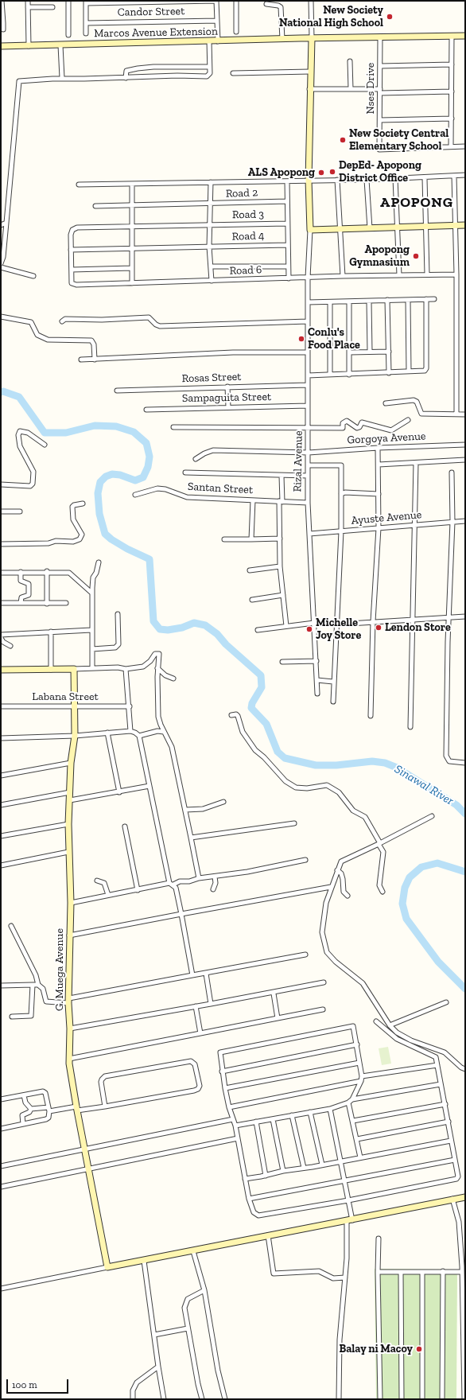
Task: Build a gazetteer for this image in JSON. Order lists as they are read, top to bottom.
{
  "streets": {
    "street": [
      "Candor Street",
      "Marcos Avenue Extension",
      "Nses Drive",
      "Road 2",
      "Road 3",
      "Road 4",
      "Road 6",
      "Rosas Street",
      "Sampaguita Street",
      "Gorgoya Avenue",
      "Rizal Avenue",
      "Santan Street",
      "Ayuste Avenue",
      "Labana Street",
      "G. Muega Avenue"
    ]
  },
  "crossings": [
    ["Marcos Avenue Extension", "Nses Drive"],
    ["Road 3", "Road 4"],
    ["Road 3", "Road 6"],
    ["Road 6", "Rizal Avenue"],
    ["Rosas Street", "Rizal Avenue"],
    ["Sampaguita Street", "Rizal Avenue"],
    ["Gorgoya Avenue", "Rizal Avenue"],
    ["Rizal Avenue", "Santan Street"],
    ["Rizal Avenue", "Ayuste Avenue"],
    ["Labana Street", "G. Muega Avenue"]
  ],
  "districts": ["APOPONG"],
  "water": ["Sinawal River"],
  "places": [
    "New Society National High School",
    "New Society Central Elementary School",
    "DepEd- Apopong District Office",
    "ALS Apopong",
    "Apopong Gymnasium",
    "Conlu's Food Place",
    "Lendon Store",
    "Michelle Joy Store",
    "Balay ni Macoy"
  ],
  "scale_bar": "100 m"
}
